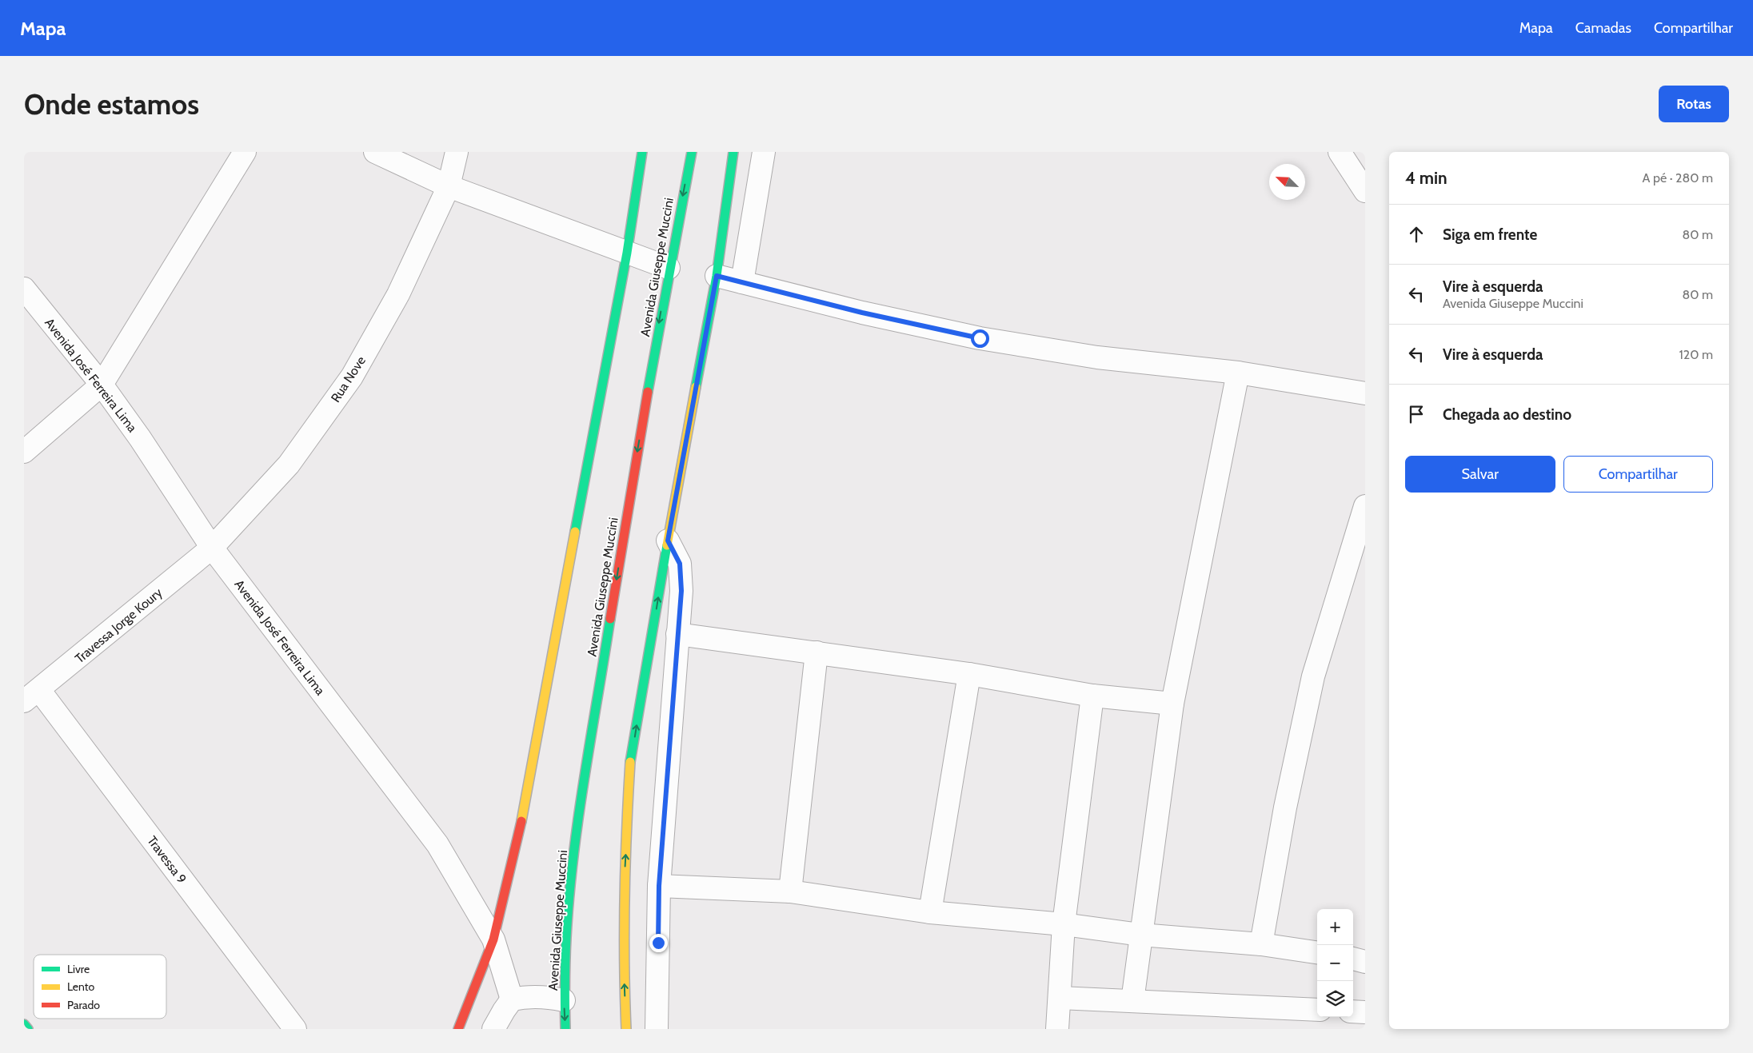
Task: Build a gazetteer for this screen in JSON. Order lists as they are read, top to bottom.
{
  "streets": {
    "main road": ["Avenida Giuseppe Muccini"],
    "street": [
      "Avenida José Ferreira Lima",
      "Rua Nove",
      "Travessa Jorge Koury",
      "Travessa 9"
    ]
  },
  "crossings": [
    ["Avenida José Ferreira Lima", "Rua Nove"],
    ["Avenida José Ferreira Lima", "Travessa Jorge Koury"],
    ["Rua Nove", "Travessa Jorge Koury"],
    ["Travessa Jorge Koury", "Travessa 9"]
  ],
  "legend": ["Livre", "Lento", "Parado"],
  "north": "top left",
  "page": {
    "header": "Mapa",
    "nav": ["Mapa", "Camadas", "Compartilhar"],
    "buttons": [
      "Rotas",
      ["Salvar", "Compartilhar"]
    ],
    "title": "Onde estamos",
    "heading": ["4 min", "A pé · 280 m"],
    "list": [
      ["Siga em frente", "80 m"],
      ["Vire à esquerda", "Avenida Giuseppe Muccini", "80 m"],
      ["Vire à esquerda", "120 m"],
      "Chegada ao destino"
    ],
    "map_buttons": ["+", "−"]
  }
}
